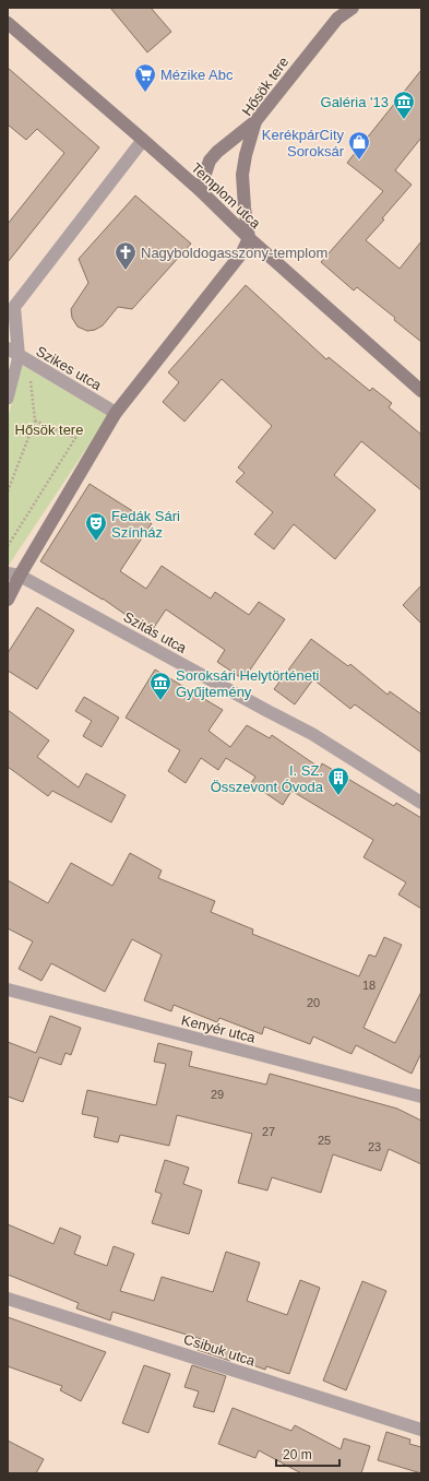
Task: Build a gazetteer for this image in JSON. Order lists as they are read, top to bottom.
{
  "streets": {
    "street": [
      "Hősök tere",
      "Templom utca",
      "Szikes utca",
      "Szitás utca",
      "Kenyér utca",
      "Csibuk utca"
    ]
  },
  "crossings": [
    ["Hősök tere", "Templom utca"]
  ],
  "parks": ["Hősök tere"],
  "places": {
    "supermarket": ["Mézike Abc"],
    "museum": ["Galéria '13", "Soroksári Helytörténeti Gyűjtemény"],
    "shop": ["KerékpárCity Soroksár"],
    "church": ["Nagyboldogasszony-templom"],
    "theatre": ["Fedák Sári Színház"],
    "building": ["I. SZ. Összevont Óvoda"]
  },
  "house_numbers": [
    "18",
    "20",
    "29",
    "27",
    "25",
    "23"
  ],
  "scale_bar": "20 m"
}
